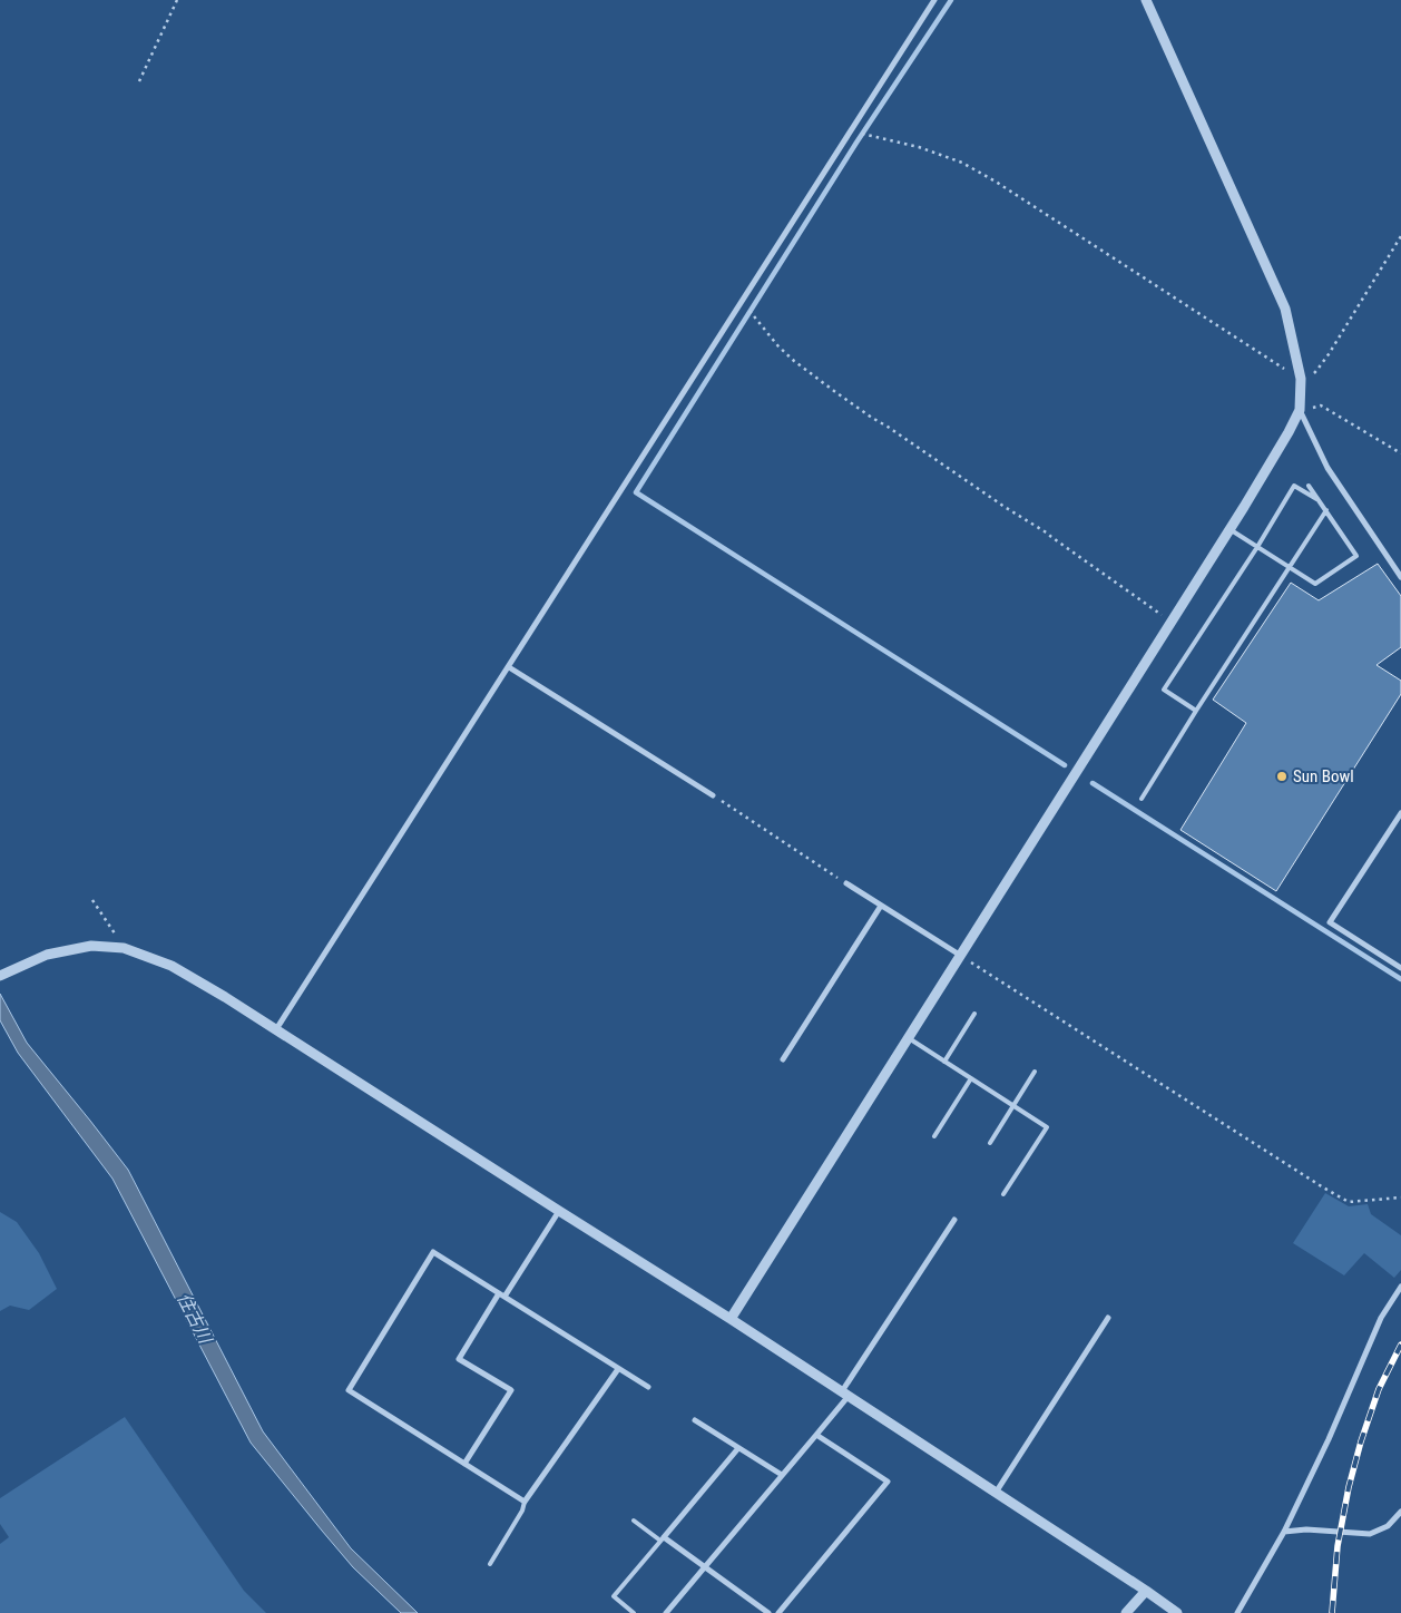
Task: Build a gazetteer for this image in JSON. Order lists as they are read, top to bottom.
{
  "water": ["住古川"],
  "places": ["Sun Bowl"]
}
